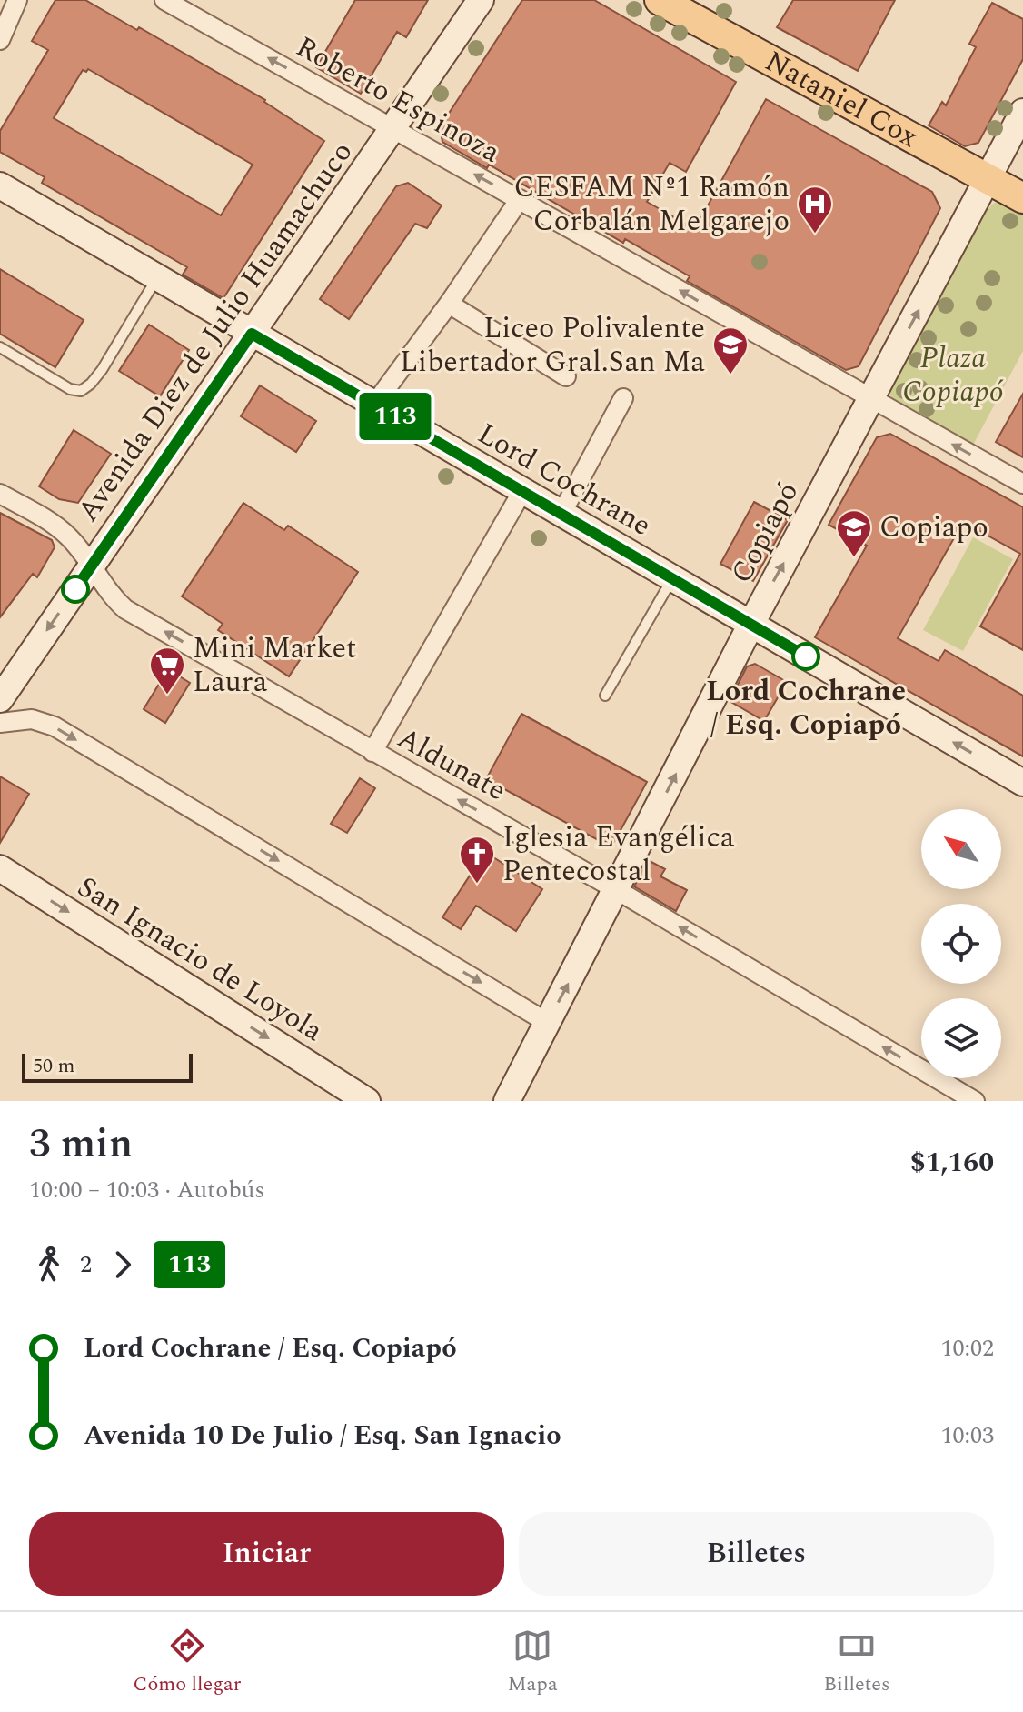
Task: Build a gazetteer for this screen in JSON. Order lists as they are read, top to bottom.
{
  "streets": {
    "main road": ["Nataniel Cox"],
    "street": [
      "Roberto Espinoza",
      "Avenida Diez de Julio Huamachuco",
      "Lord Cochrane",
      "Copiapó",
      "Aldunate",
      "San Ignacio de Loyola"
    ]
  },
  "crossings": [
    ["Nataniel Cox", "Copiapó"],
    ["Roberto Espinoza", "Avenida Diez de Julio Huamachuco"],
    ["Roberto Espinoza", "Copiapó"],
    ["Avenida Diez de Julio Huamachuco", "Lord Cochrane"],
    ["Avenida Diez de Julio Huamachuco", "Aldunate"],
    ["Lord Cochrane", "Copiapó"],
    ["Copiapó", "Aldunate"]
  ],
  "one_way": ["Roberto Espinoza", "Copiapó"],
  "parks": ["Plaza Copiapó"],
  "places": {
    "hospital": ["CESFAM Nº1 Ramón Corbalán Melgarejo"],
    "school or university": ["Liceo Polivalente Libertador Gral.San Ma", "Copiapo"],
    "other": ["Lord Cochrane / Esq. Copiapó"],
    "supermarket": ["Mini Market Laura"],
    "church": ["Iglesia Evangélica Pentecostal"]
  },
  "lines": ["bus line 113"],
  "scale_bar": "50 m",
  "north": "top left",
  "page": {
    "on_map": "113",
    "scale": "50 m",
    "heading": ["3 min", "10:00 – 10:03 · Autobús", "$1,160"],
    "legs": ["2", "113"],
    "list": [
      {
        "name": "Lord Cochrane / Esq. Copiapó",
        "value": "10:02"
      },
      {
        "name": "Avenida 10 De Julio / Esq. San Ignacio",
        "value": "10:03"
      }
    ],
    "buttons": ["Iniciar", "Billetes"],
    "tabs": ["Cómo llegar", "Mapa", "Billetes"]
  }
}
